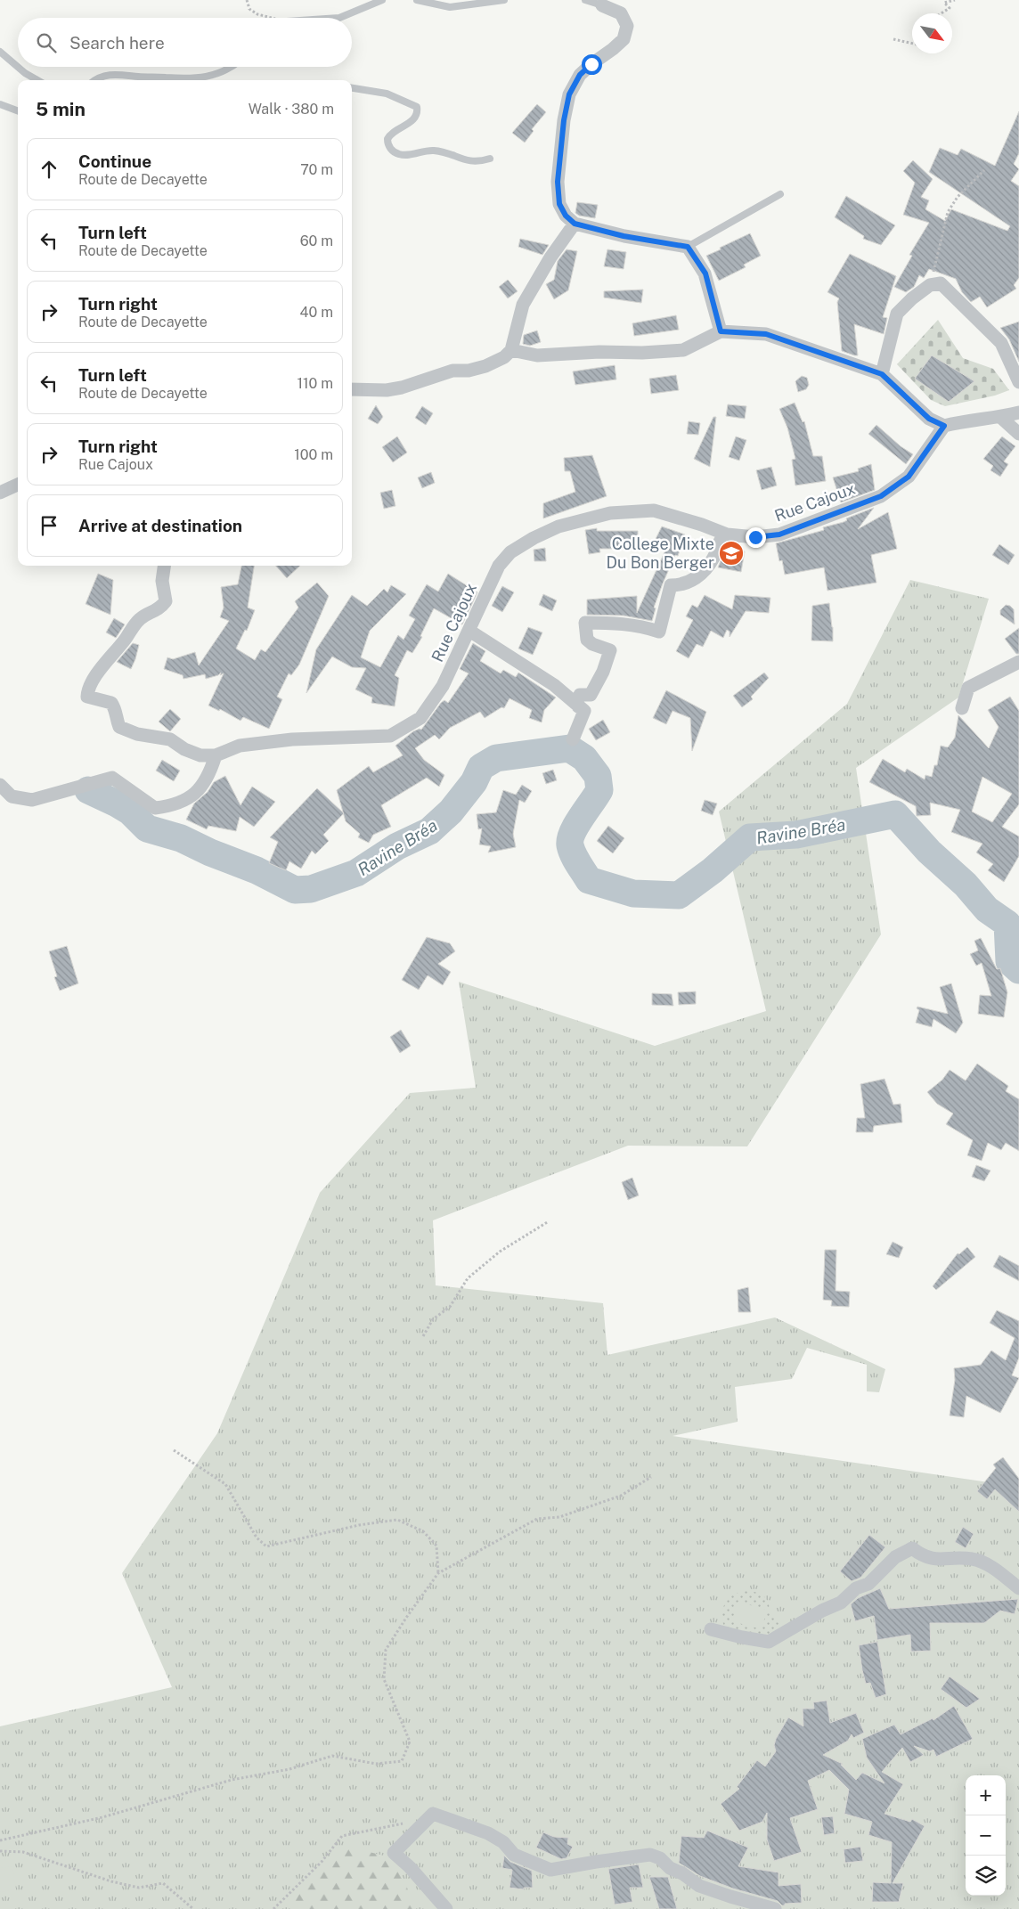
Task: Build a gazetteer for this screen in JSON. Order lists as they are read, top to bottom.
{
  "streets": {
    "street": ["Rue Cajoux"]
  },
  "water": ["Ravine Bréa"],
  "places": {
    "school or university": ["College Mixte Du Bon Berger"]
  },
  "north": "bottom right",
  "page": {
    "search": "Search here",
    "heading": ["5 min", "Walk · 380 m"],
    "list": [
      ["Continue", "Route de Decayette", "70 m"],
      ["Turn left", "Route de Decayette", "60 m"],
      ["Turn right", "Route de Decayette", "40 m"],
      ["Turn left", "Route de Decayette", "110 m"],
      ["Turn right", "Rue Cajoux", "100 m"],
      "Arrive at destination"
    ],
    "map_buttons": ["+", "−"]
  }
}
